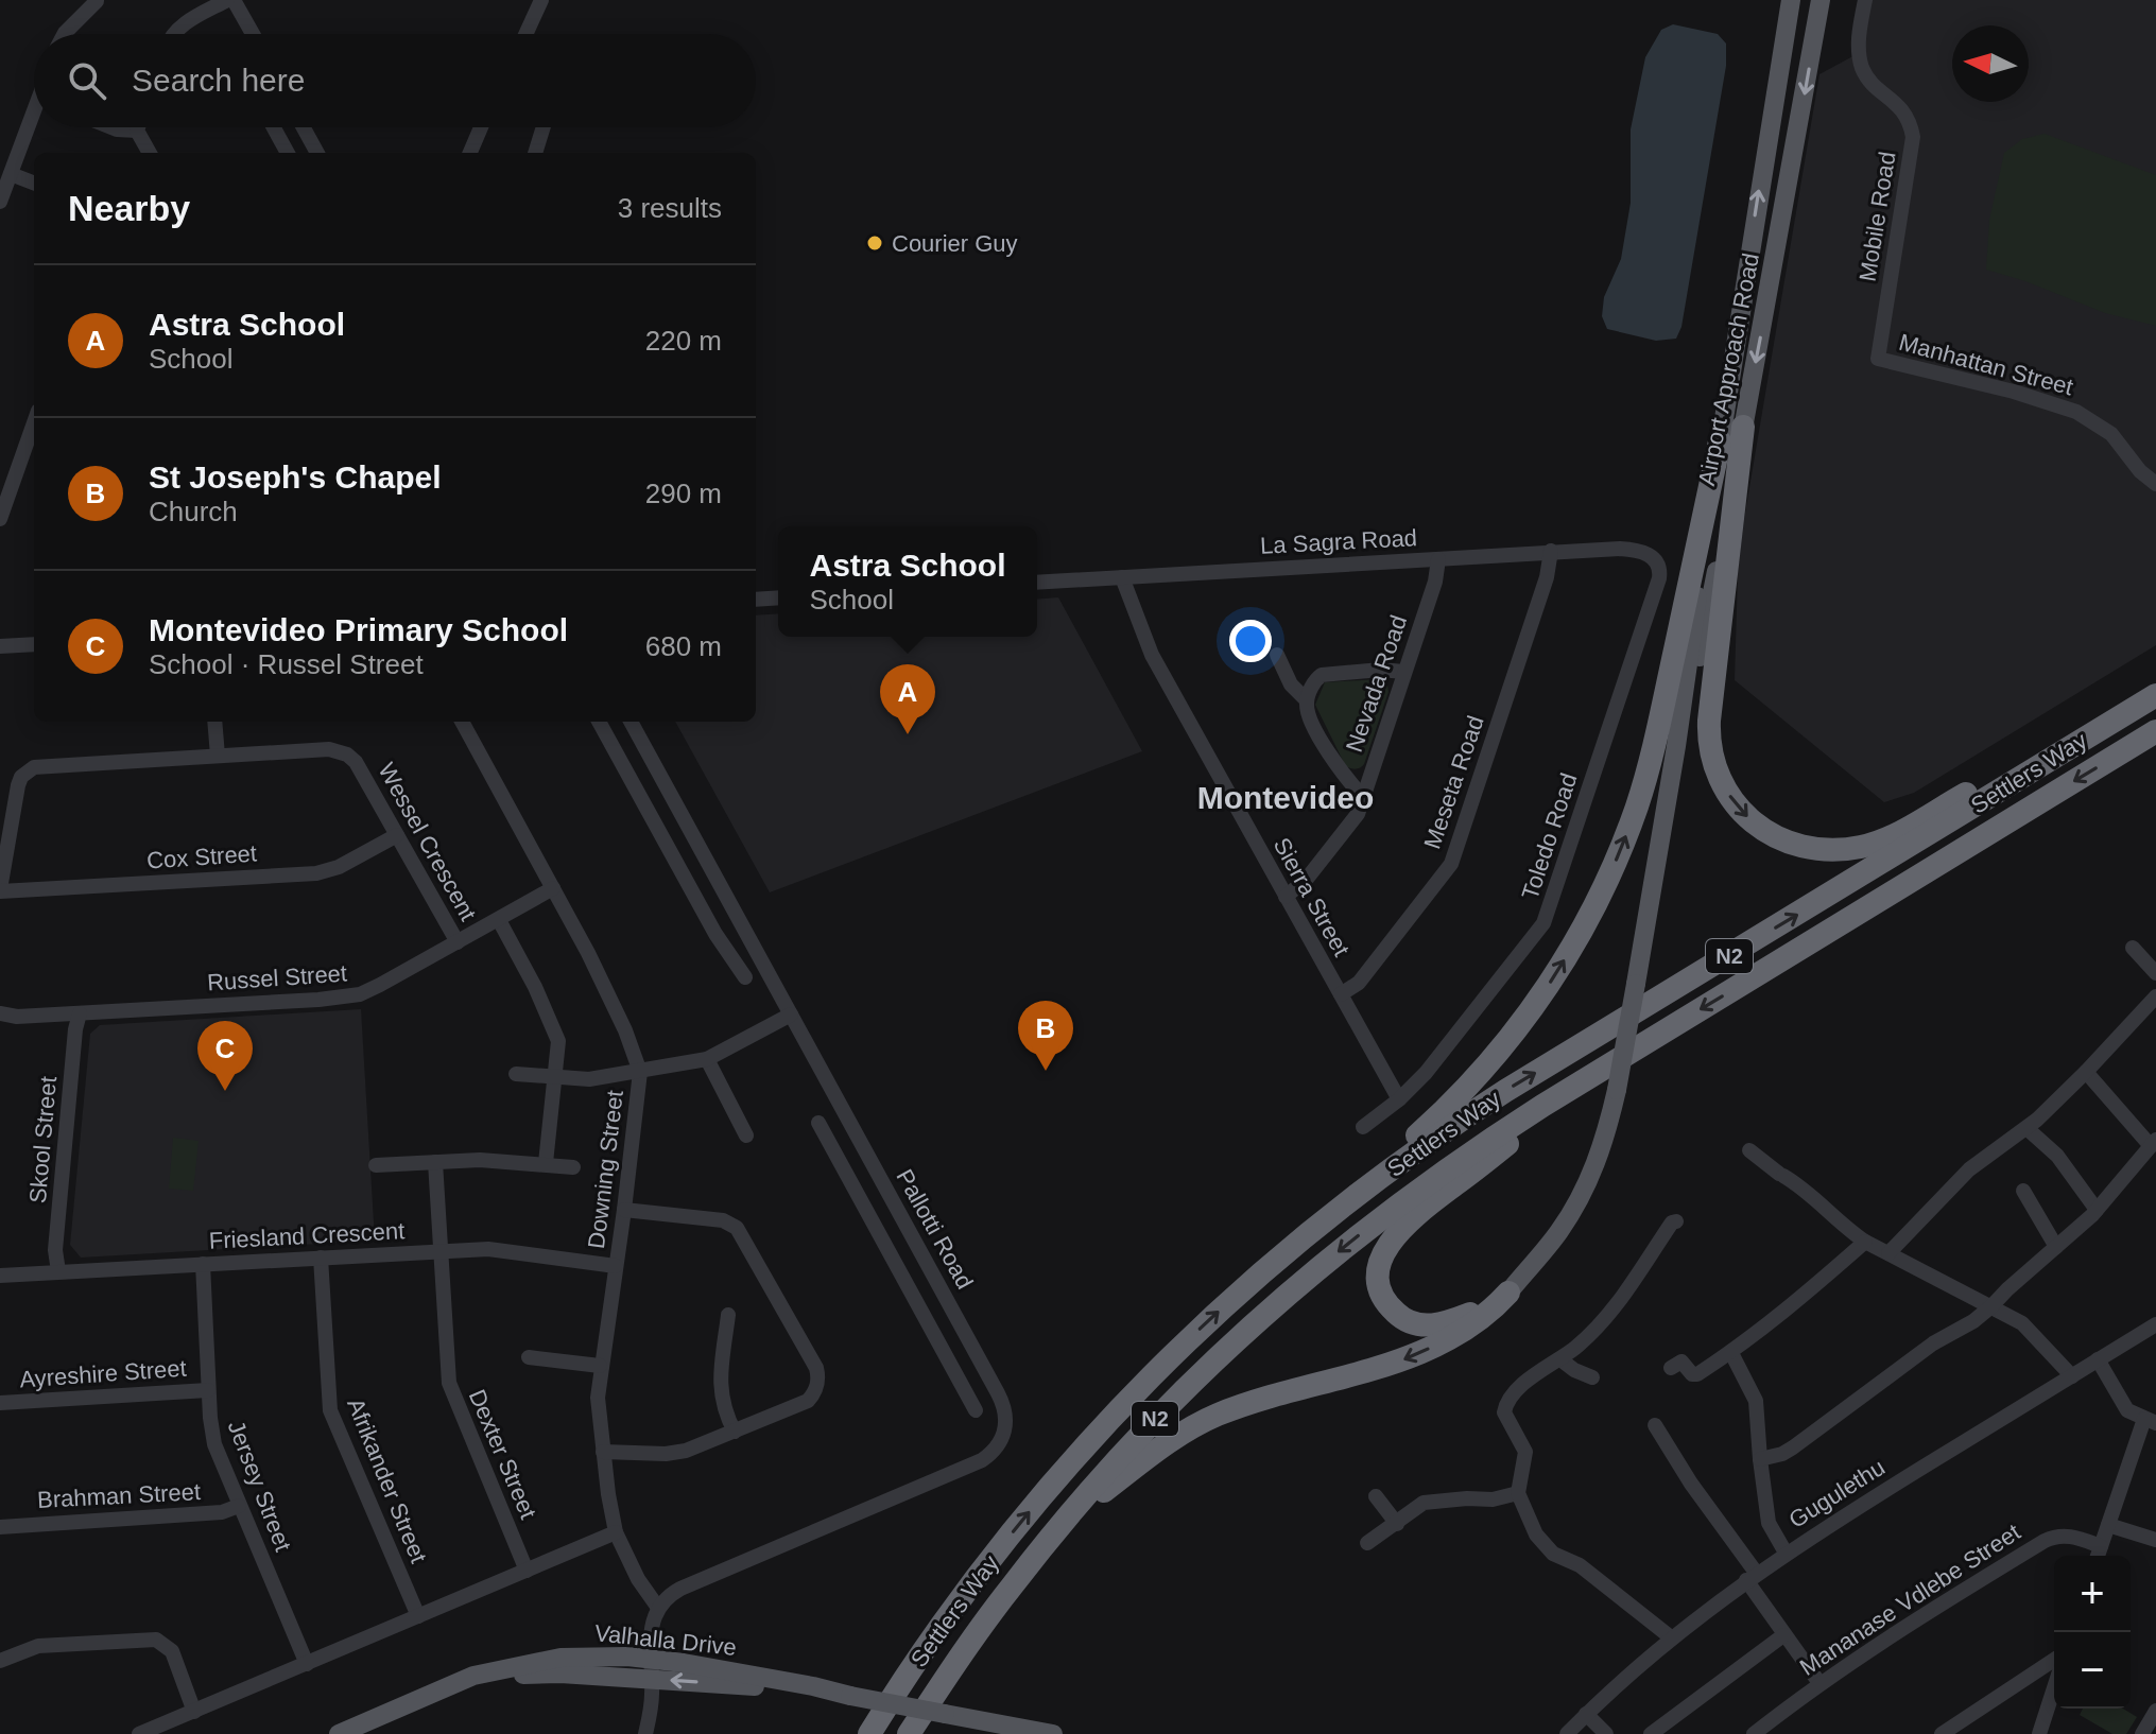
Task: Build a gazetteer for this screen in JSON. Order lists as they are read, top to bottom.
{
  "streets": {
    "highway": ["Settlers Way", "N2"],
    "main road": ["Airport Approach Road", "Valhalla Drive"],
    "street": [
      "Mobile Road",
      "Manhattan Street",
      "La Sagra Road",
      "Nevada Road",
      "Meseta Road",
      "Toledo Road",
      "Wessel Crescent",
      "Cox Street",
      "Sierra Street",
      "Russel Street",
      "Skool Street",
      "Downing Street",
      "Pallotti Road",
      "Friesland Crescent",
      "Ayreshire Street",
      "Dexter Street",
      "Afrikander Street",
      "Jersey Street",
      "Gugulethu",
      "Brahman Street",
      "Mananase Vdlebe Street"
    ]
  },
  "crossings": [
    ["Mobile Road", "Manhattan Street"],
    ["La Sagra Road", "Nevada Road"],
    ["La Sagra Road", "Meseta Road"],
    ["La Sagra Road", "Toledo Road"],
    ["La Sagra Road", "Sierra Street"],
    ["Nevada Road", "Sierra Street"],
    ["Meseta Road", "Sierra Street"],
    ["Toledo Road", "Sierra Street"],
    ["Wessel Crescent", "Cox Street"],
    ["Wessel Crescent", "Russel Street"],
    ["Russel Street", "Skool Street"],
    ["Russel Street", "Downing Street"],
    ["Skool Street", "Friesland Crescent"],
    ["Downing Street", "Pallotti Road"],
    ["Downing Street", "Friesland Crescent"],
    ["Friesland Crescent", "Dexter Street"],
    ["Friesland Crescent", "Afrikander Street"],
    ["Friesland Crescent", "Jersey Street"],
    ["Ayreshire Street", "Jersey Street"],
    ["Jersey Street", "Brahman Street"]
  ],
  "districts": ["Montevideo"],
  "places": ["Courier Guy"],
  "north": "left",
  "page": {
    "search": "Search here",
    "heading": ["Nearby", "3 results"],
    "list": [
      {
        "mark": "A",
        "name": "Astra School",
        "note": "School",
        "value": "220 m"
      },
      {
        "mark": "B",
        "name": "St Joseph's Chapel",
        "note": "Church",
        "value": "290 m"
      },
      {
        "mark": "C",
        "name": "Montevideo Primary School",
        "note": "School · Russel Street",
        "value": "680 m"
      }
    ],
    "popup": ["Astra School", "School"],
    "pins": ["A", "B", "C"],
    "map_buttons": ["+", "−"]
  }
}
